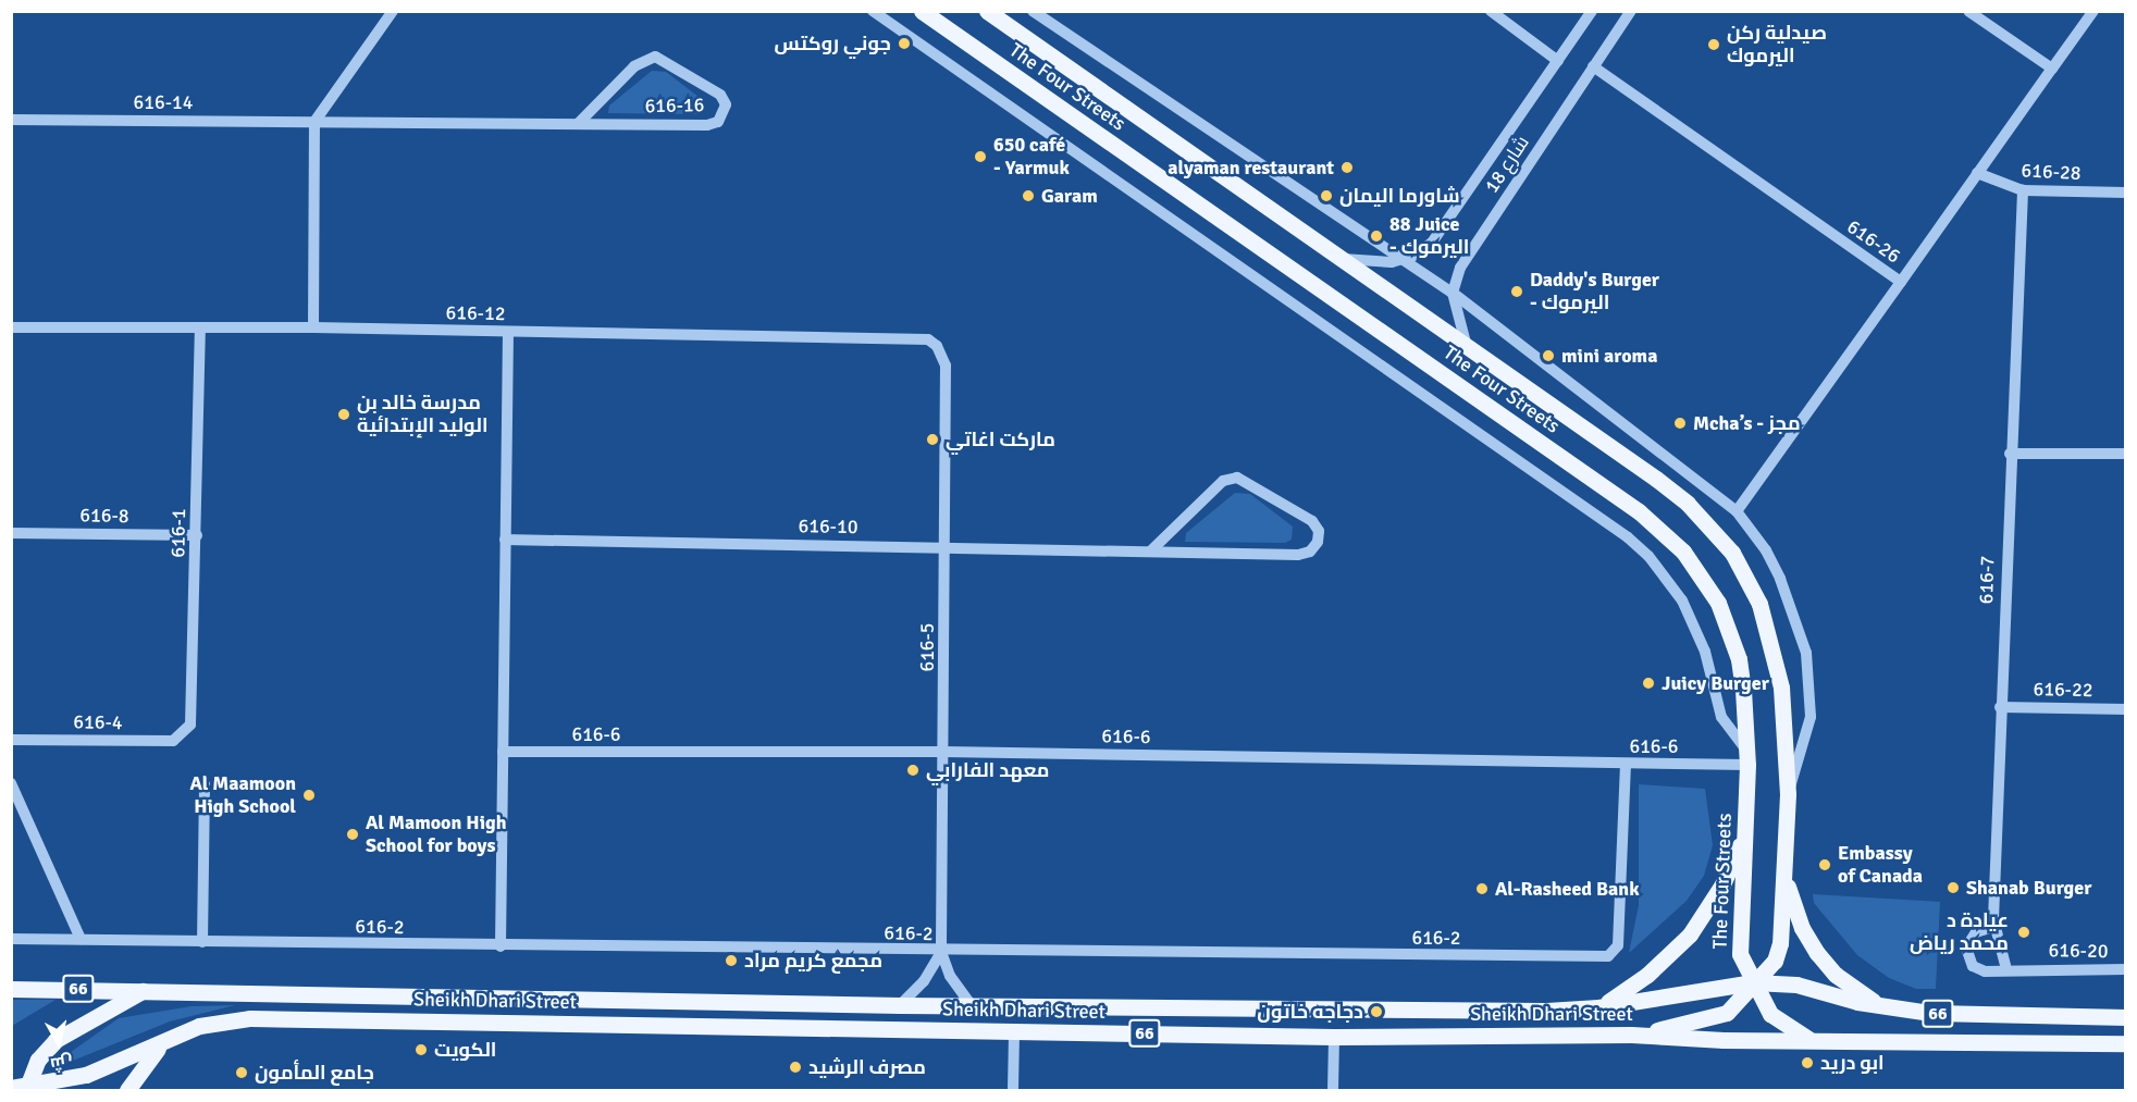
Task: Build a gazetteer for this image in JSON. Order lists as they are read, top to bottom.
{
  "streets": {
    "main road": ["The Four Streets", "66", "Sheikh Dhari Street"],
    "street": [
      "616-14",
      "616-16",
      "شارع 18",
      "616-28",
      "616-26",
      "616-12",
      "616-8",
      "616-10",
      "616-1",
      "616-7",
      "616-5",
      "616-22",
      "616-4",
      "616-6",
      "616-2",
      "616-20"
    ]
  },
  "crossings": [
    ["The Four Streets", "616-6"],
    ["The Four Streets", "Sheikh Dhari Street"],
    ["616-14", "616-16"],
    ["شارع 18", "616-26"],
    ["616-28", "616-26"],
    ["616-28", "616-7"],
    ["616-12", "616-1"],
    ["616-12", "616-5"],
    ["616-8", "616-1"],
    ["616-10", "616-5"],
    ["616-1", "616-4"],
    ["616-7", "616-22"],
    ["616-7", "616-20"],
    ["616-5", "616-6"],
    ["616-5", "616-2"],
    ["616-6", "616-2"]
  ],
  "places": [
    "جوني روكتس",
    "صيدلية ركن اليرموك",
    "650 café - Yarmuk",
    "alyaman restaurant",
    "Garam",
    "شاورما اليمان",
    "88 Juice - اليرموك",
    "Daddy's Burger - اليرموك",
    "mini aroma",
    "مدرسة خالد بن الوليد الإبتدائية",
    "Mcha’s - مجز",
    "ماركت اغاتي",
    "Juicy Burger",
    "معهد الفارابي",
    "Al Maamoon High School",
    "Al Mamoon High School for boys",
    "Embassy of Canada",
    "Shanab Burger",
    "Al-Rasheed Bank",
    "عيادة د محمد رياض",
    "مجمع كريم مراد",
    "دجاجه خاتون",
    "الكويت",
    "ابو دريد",
    "مصرف الرشيد",
    "جامع المأمون"
  ],
  "north": "bottom"
}
